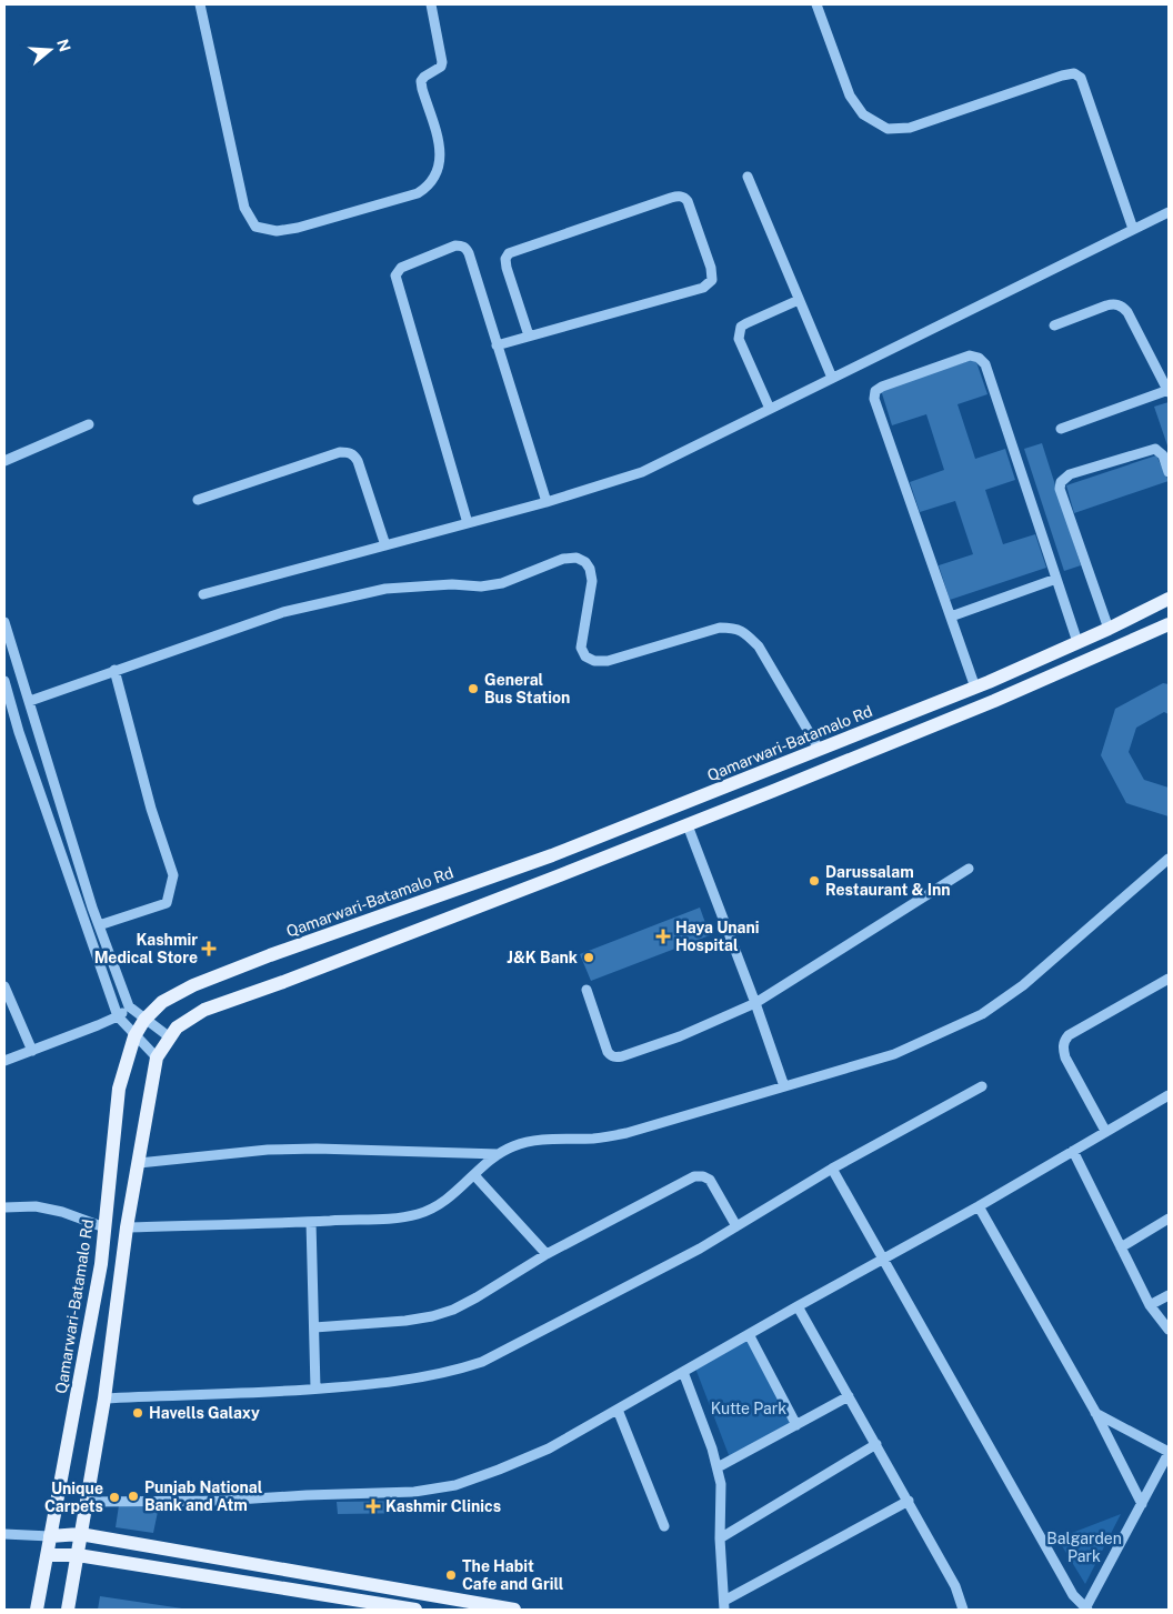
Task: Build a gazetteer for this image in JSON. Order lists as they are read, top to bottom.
{
  "streets": {
    "main road": ["Qamarwari-Batamalo Rd"]
  },
  "parks": ["Kutte Park", "Balgarden Park"],
  "places": {
    "other": [
      "General Bus Station",
      "Darussalam Restaurant & Inn",
      "J&K Bank",
      "Havells Galaxy",
      "Punjab National Bank and Atm",
      "Unique Carpets",
      "The Habit Cafe and Grill"
    ],
    "health": ["Haya Unani Hospital", "Kashmir Medical Store", "Kashmir Clinics"]
  },
  "north": "right"
}
